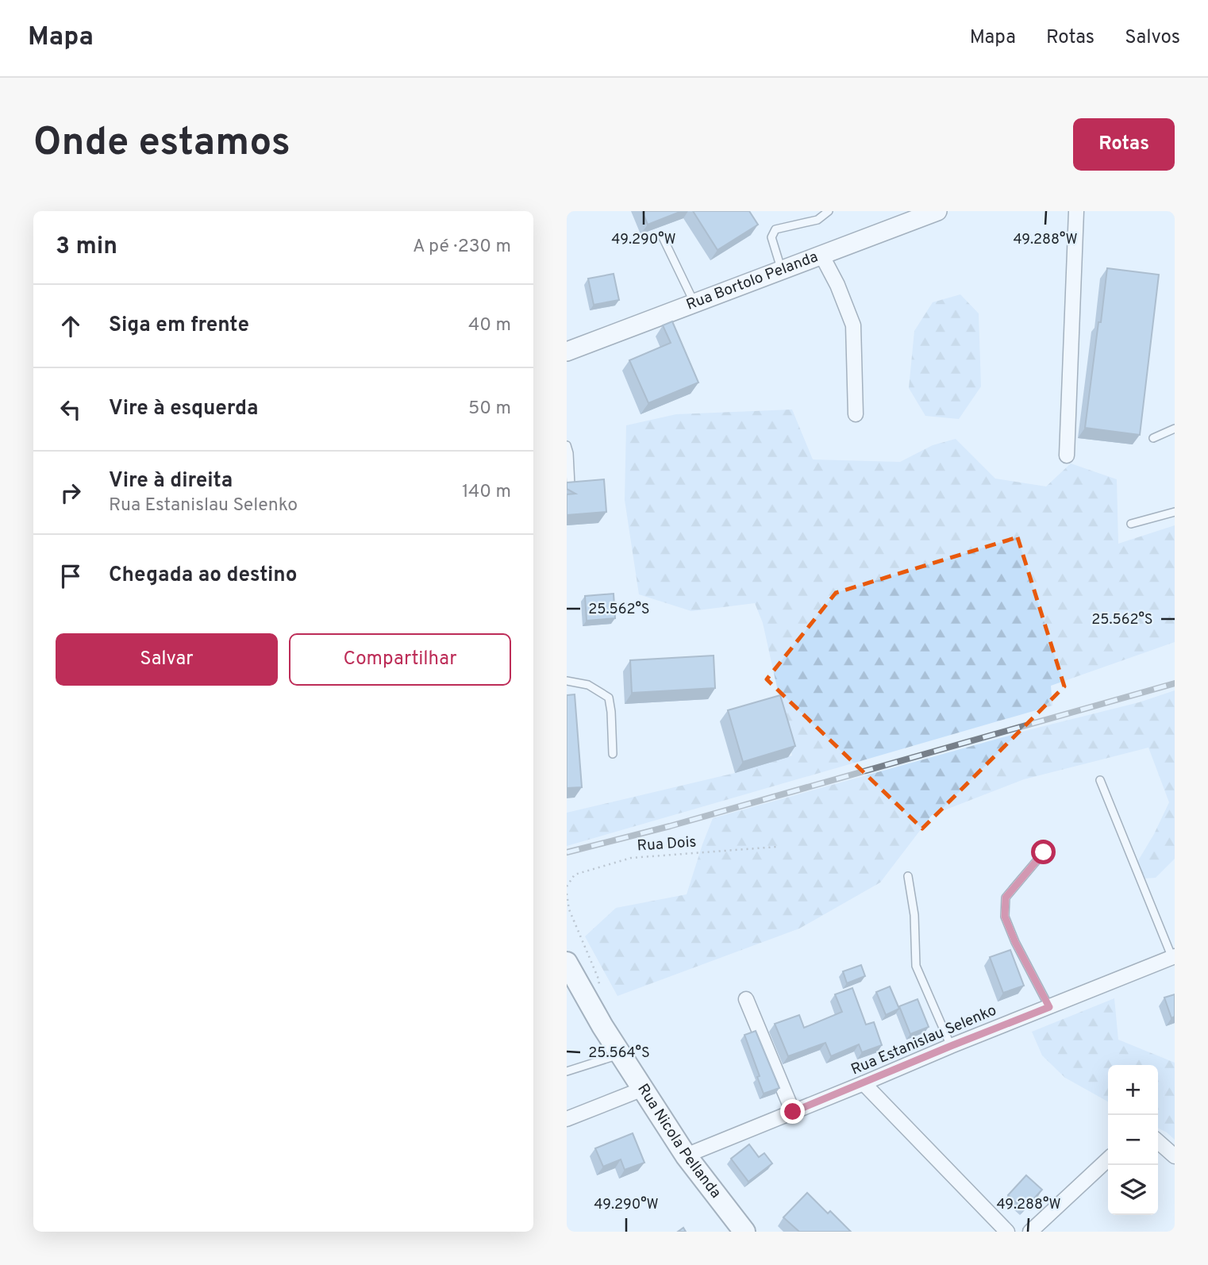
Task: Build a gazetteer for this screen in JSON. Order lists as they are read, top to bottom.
{
  "streets": {
    "main road": ["Rua Nicola Pellanda"],
    "street": ["Rua Bortolo Pelanda", "Rua Estanislau Selenko"],
    "path": ["Rua Dois"]
  },
  "crossings": [
    ["Rua Estanislau Selenko", "Rua Nicola Pellanda"]
  ],
  "page": {
    "header": "Mapa",
    "nav": ["Mapa", "Rotas", "Salvos"],
    "buttons": [
      "Rotas",
      ["Salvar", "Compartilhar"]
    ],
    "title": "Onde estamos",
    "heading": ["3 min", "A pé · 230 m"],
    "list": [
      ["Siga em frente", "40 m"],
      ["Vire à esquerda", "50 m"],
      ["Vire à direita", "Rua Estanislau Selenko", "140 m"],
      "Chegada ao destino"
    ],
    "map_buttons": ["+", "−"]
  },
  "coordinates": [
    "49.290°W",
    "49.288°W",
    "25.562°S",
    "25.564°S"
  ]
}
